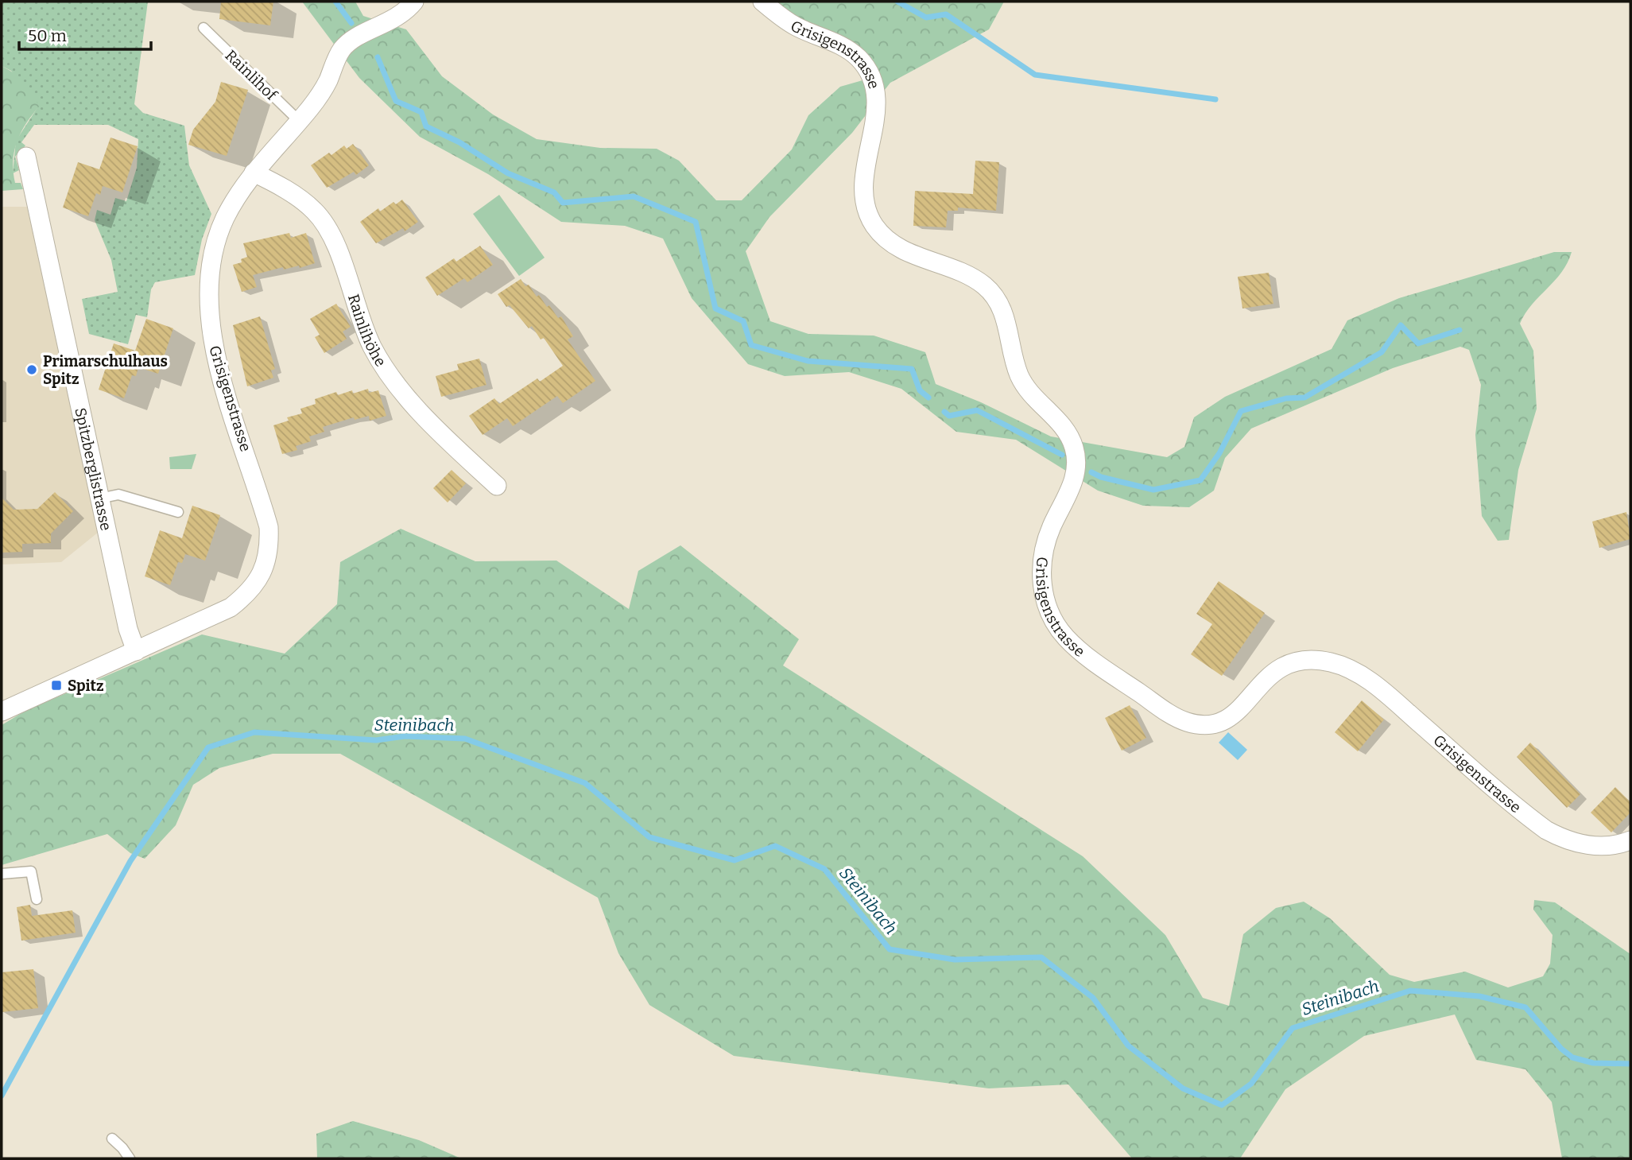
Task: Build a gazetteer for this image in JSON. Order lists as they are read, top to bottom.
{
  "streets": {
    "street": ["Grisigenstrasse", "Rainlihöhe", "Spitzberglistrasse"],
    "lane": ["Rainlihof"]
  },
  "crossings": [
    ["Grisigenstrasse", "Rainlihof"],
    ["Grisigenstrasse", "Rainlihöhe"],
    ["Grisigenstrasse", "Spitzberglistrasse"]
  ],
  "water": ["Steinibach"],
  "places": {
    "other": ["Primarschulhaus Spitz"],
    "transit": ["Spitz"]
  },
  "scale_bar": "50 m"
}
